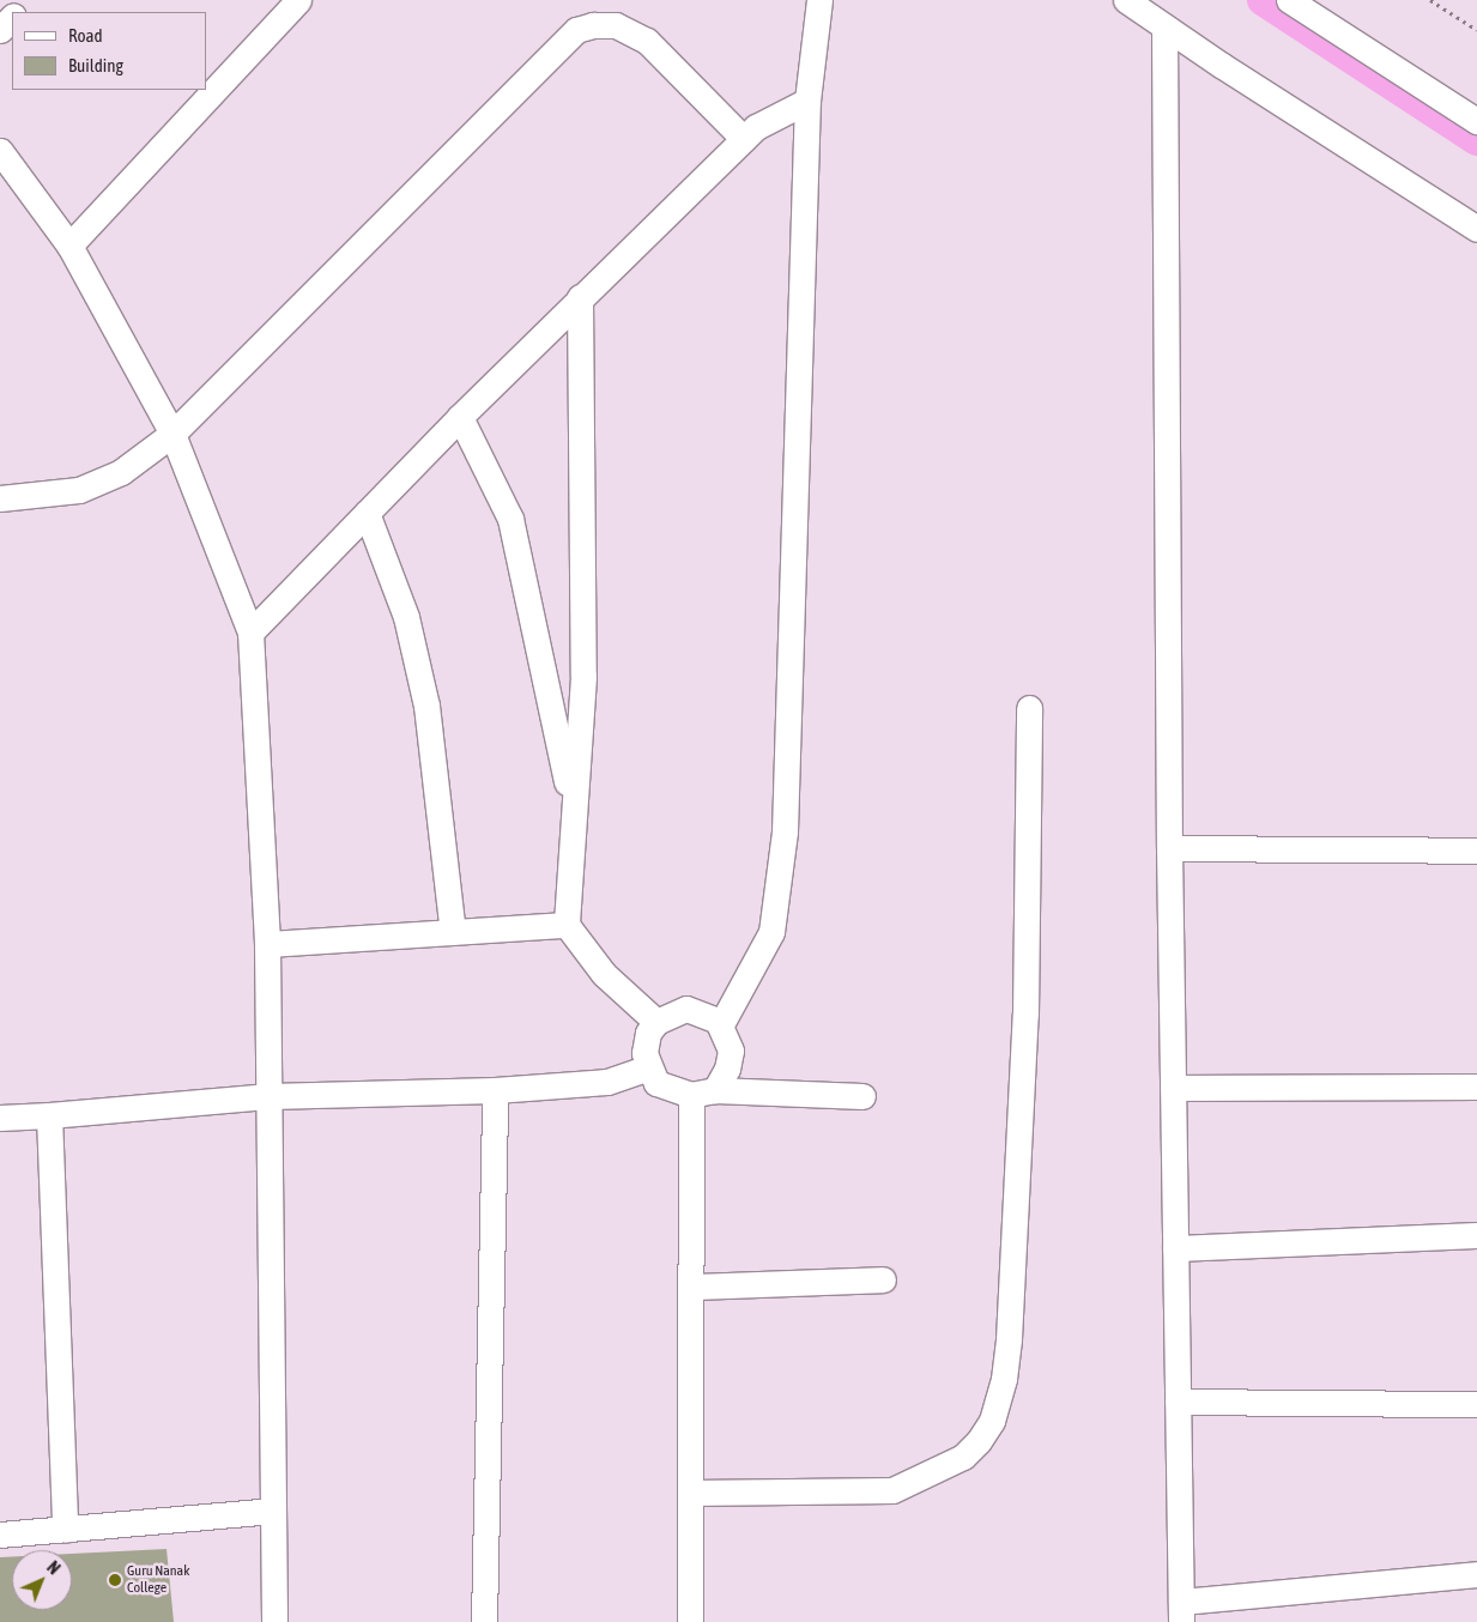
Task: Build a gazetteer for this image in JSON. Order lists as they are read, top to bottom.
{
  "places": ["Guru Nanak College"],
  "legend": ["Road", "Building"],
  "north": "top right"
}
